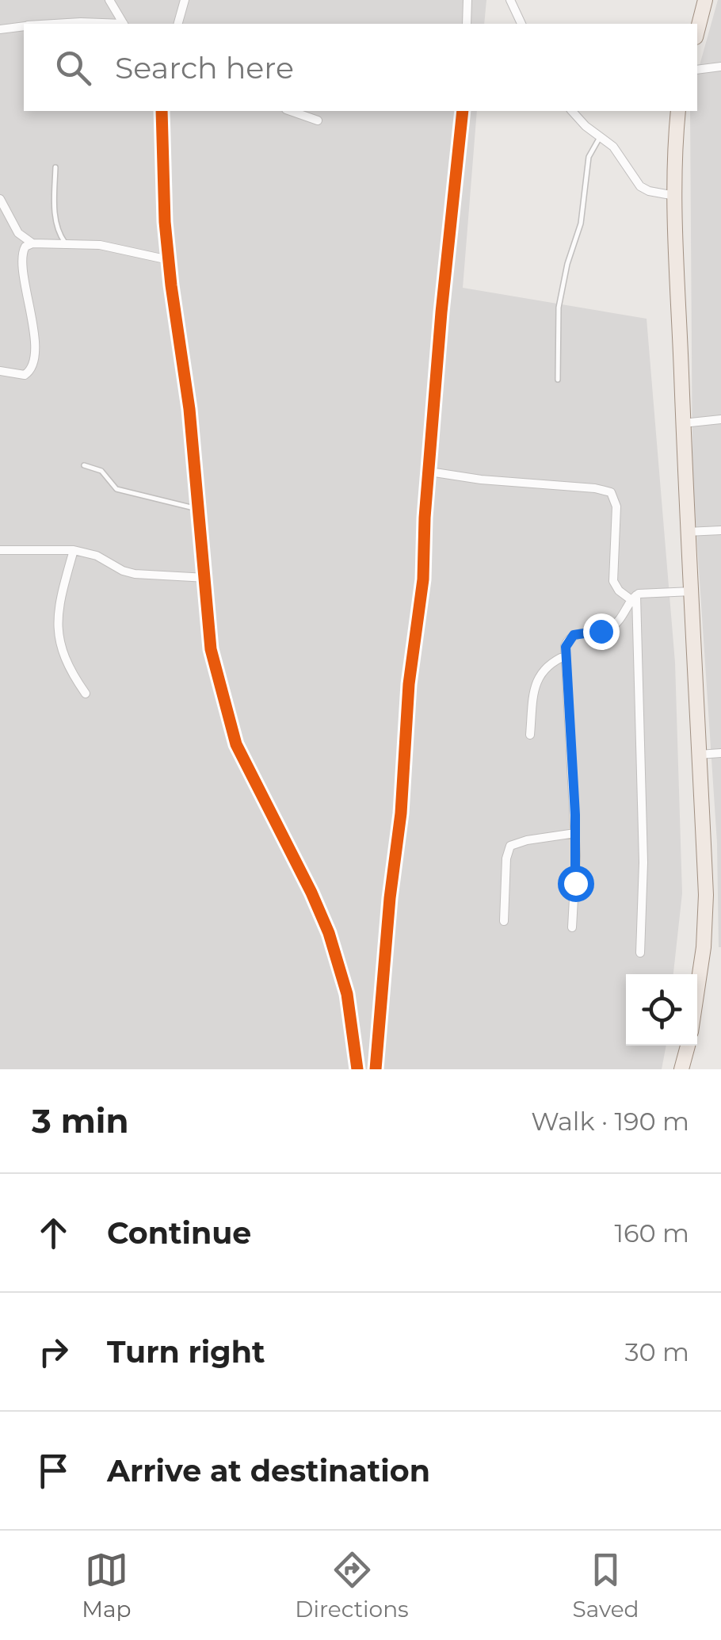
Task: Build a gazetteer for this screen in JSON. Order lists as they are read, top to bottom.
{
  "page": {
    "search": "Search here",
    "heading": ["3 min", "Walk · 190 m"],
    "list": [
      ["Continue", "160 m"],
      ["Turn right", "30 m"],
      "Arrive at destination"
    ],
    "nav": ["Map", "Directions", "Saved"]
  }
}
